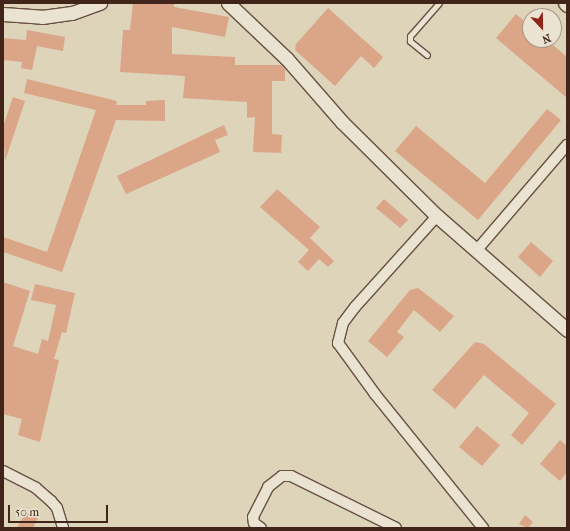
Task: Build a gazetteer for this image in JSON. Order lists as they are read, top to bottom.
{
  "scale_bar": "50 m",
  "north": "bottom"
}
